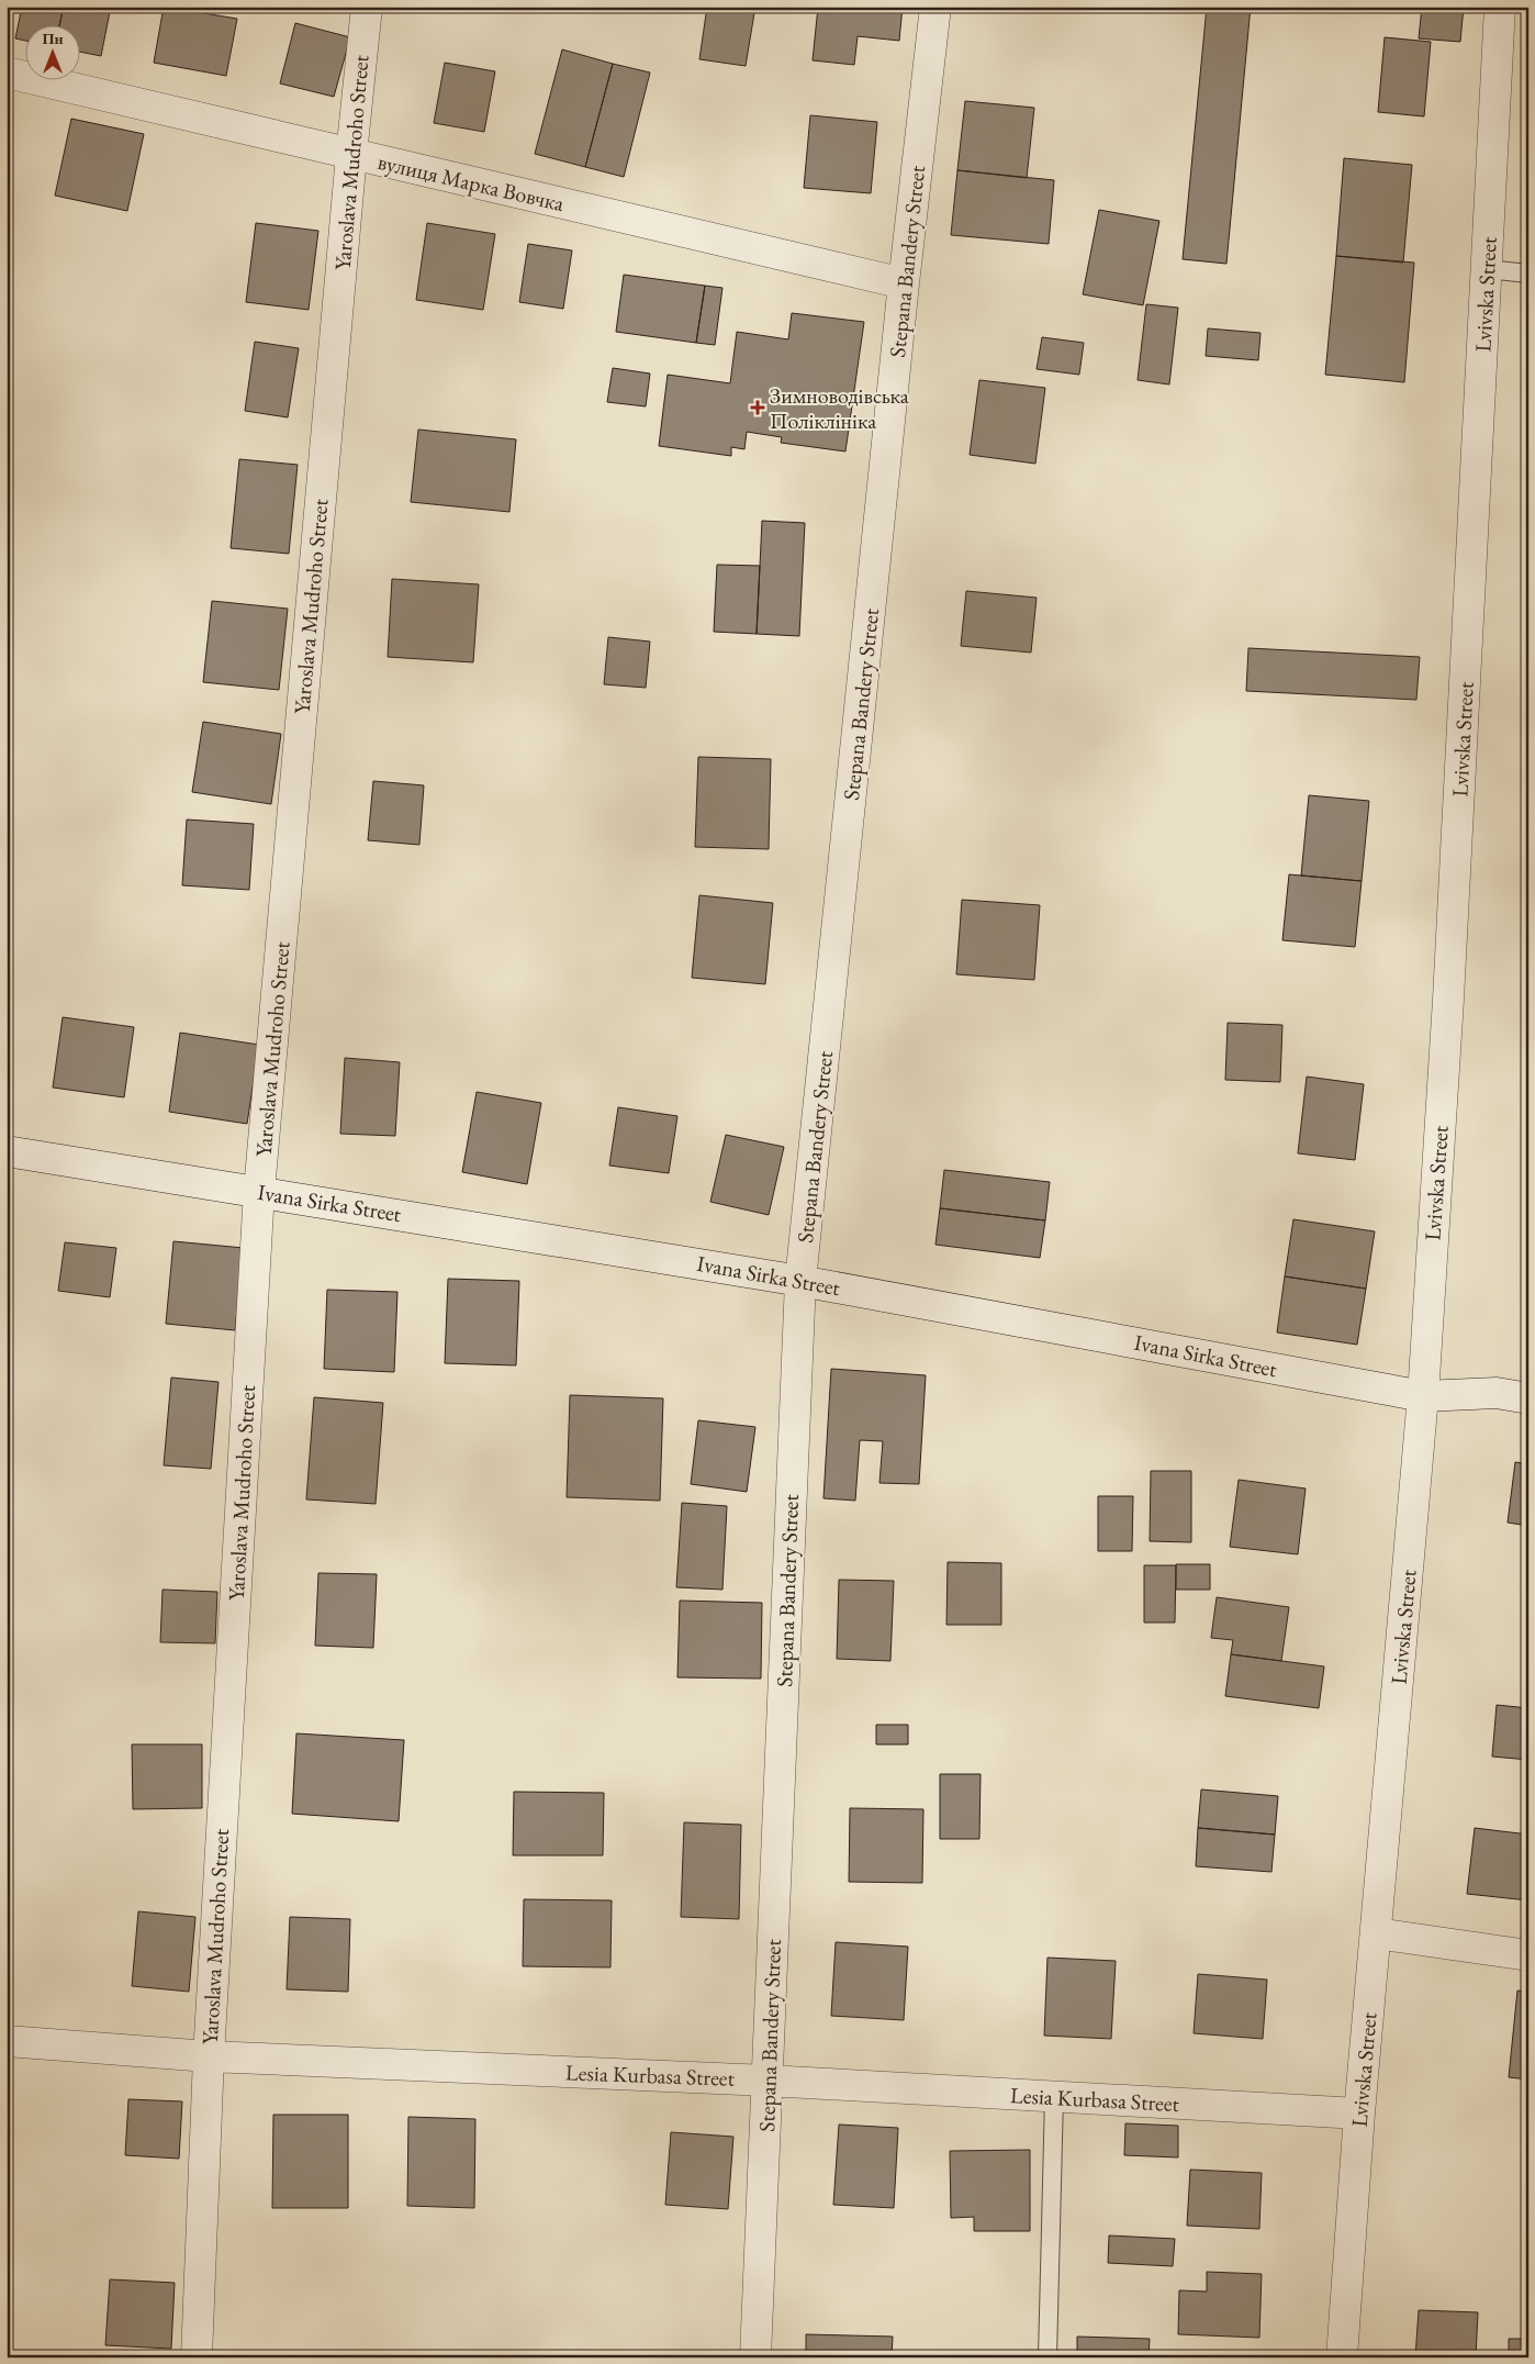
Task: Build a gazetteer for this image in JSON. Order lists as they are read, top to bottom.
{
  "streets": {
    "street": [
      "Yaroslava Mudroho Street",
      "вулиця Марка Вовчка",
      "Stepana Bandery Street",
      "Lvivska Street",
      "Ivana Sirka Street",
      "Lesia Kurbasa Street"
    ]
  },
  "crossings": [
    ["Yaroslava Mudroho Street", "вулиця Марка Вовчка"],
    ["Yaroslava Mudroho Street", "Ivana Sirka Street"],
    ["Yaroslava Mudroho Street", "Lesia Kurbasa Street"],
    ["вулиця Марка Вовчка", "Stepana Bandery Street"],
    ["Stepana Bandery Street", "Ivana Sirka Street"],
    ["Stepana Bandery Street", "Lesia Kurbasa Street"],
    ["Lvivska Street", "Ivana Sirka Street"],
    ["Lvivska Street", "Lesia Kurbasa Street"]
  ],
  "places": {
    "health": ["Зимноводівська Поліклініка"]
  },
  "north": "top"
}
